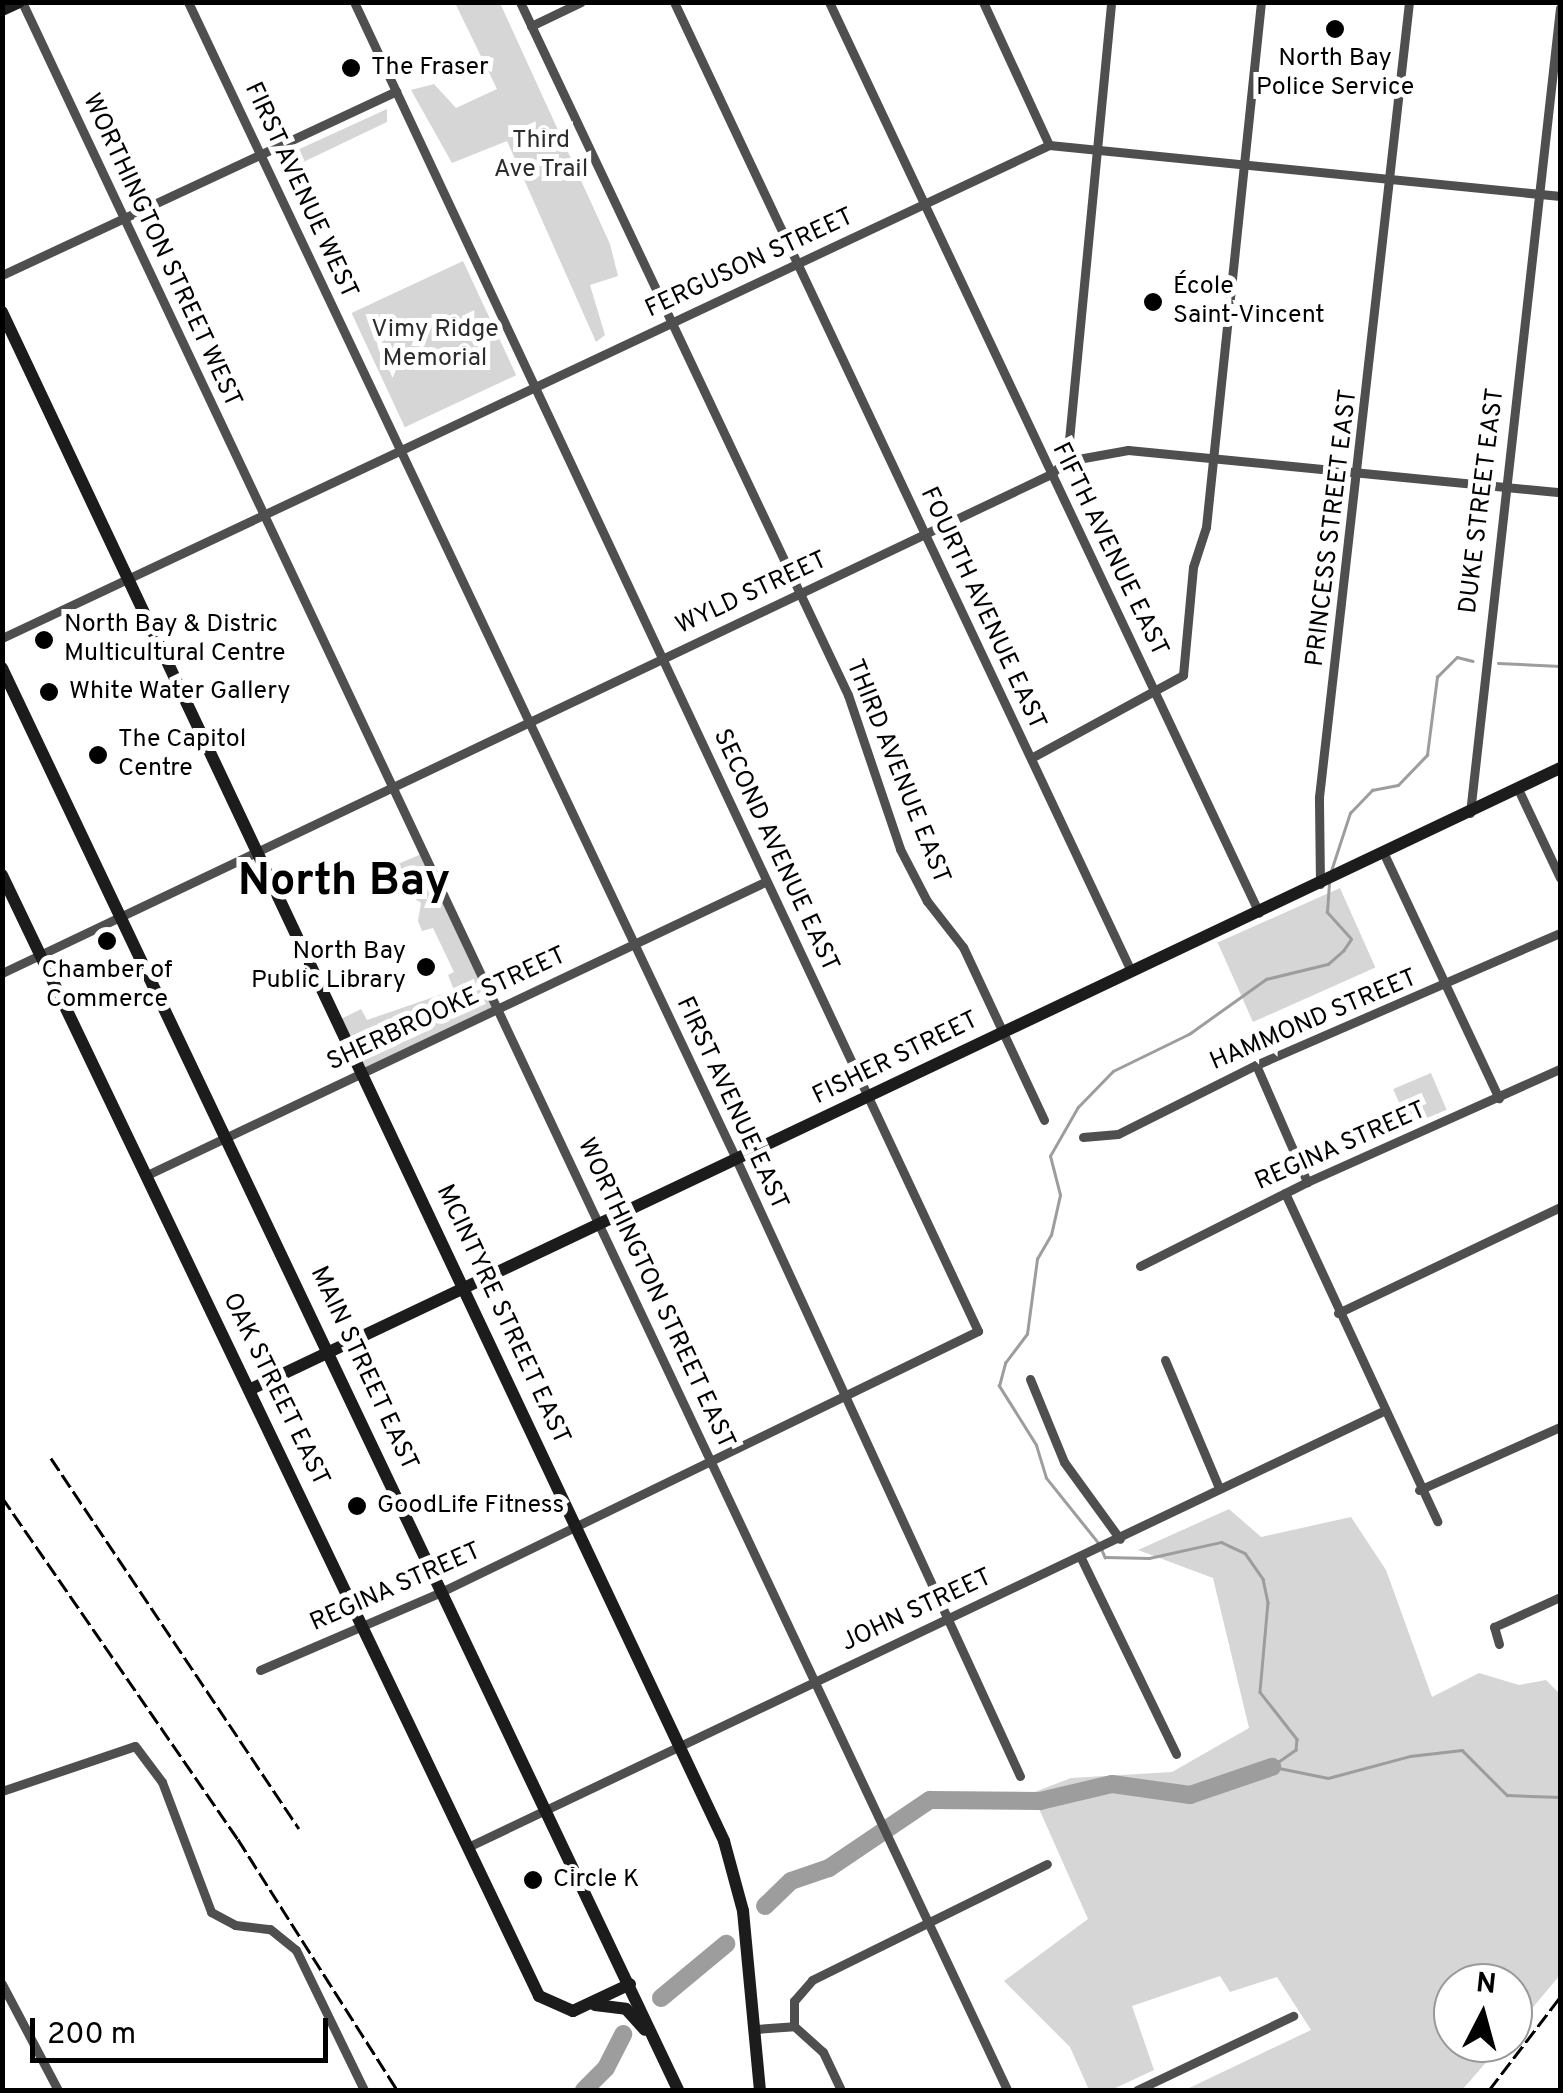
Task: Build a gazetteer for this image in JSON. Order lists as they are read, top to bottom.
{
  "streets": {
    "main road": [
      "FISHER STREET",
      "MCINTYRE STREET EAST",
      "MAIN STREET EAST",
      "OAK STREET EAST"
    ],
    "street": [
      "FIRST AVENUE WEST",
      "WORTHINGTON STREET WEST",
      "FERGUSON STREET",
      "DUKE STREET EAST",
      "PRINCESS STREET EAST",
      "FIFTH AVENUE EAST",
      "WYLD STREET",
      "FOURTH AVENUE EAST",
      "THIRD AVENUE EAST",
      "SECOND AVENUE EAST",
      "SHERBROOKE STREET",
      "HAMMOND STREET",
      "FIRST AVENUE EAST",
      "REGINA STREET",
      "WORTHINGTON STREET EAST",
      "JOHN STREET"
    ]
  },
  "crossings": [
    ["FIRST AVENUE WEST", "FERGUSON STREET"],
    ["FIRST AVENUE WEST", "FIRST AVENUE EAST"],
    ["WORTHINGTON STREET WEST", "FERGUSON STREET"],
    ["WORTHINGTON STREET WEST", "WORTHINGTON STREET EAST"],
    ["FERGUSON STREET", "DUKE STREET EAST"],
    ["FERGUSON STREET", "PRINCESS STREET EAST"],
    ["FERGUSON STREET", "FIFTH AVENUE EAST"],
    ["FERGUSON STREET", "FOURTH AVENUE EAST"],
    ["FERGUSON STREET", "THIRD AVENUE EAST"],
    ["FERGUSON STREET", "SECOND AVENUE EAST"],
    ["FERGUSON STREET", "FIRST AVENUE EAST"],
    ["FERGUSON STREET", "WORTHINGTON STREET EAST"],
    ["FERGUSON STREET", "MCINTYRE STREET EAST"],
    ["DUKE STREET EAST", "FISHER STREET"],
    ["PRINCESS STREET EAST", "FISHER STREET"],
    ["FIFTH AVENUE EAST", "WYLD STREET"],
    ["FIFTH AVENUE EAST", "FISHER STREET"],
    ["WYLD STREET", "FOURTH AVENUE EAST"],
    ["WYLD STREET", "THIRD AVENUE EAST"],
    ["WYLD STREET", "SECOND AVENUE EAST"],
    ["WYLD STREET", "FIRST AVENUE EAST"],
    ["WYLD STREET", "WORTHINGTON STREET EAST"],
    ["WYLD STREET", "MCINTYRE STREET EAST"],
    ["WYLD STREET", "MAIN STREET EAST"],
    ["WYLD STREET", "OAK STREET EAST"],
    ["FOURTH AVENUE EAST", "FISHER STREET"],
    ["THIRD AVENUE EAST", "FISHER STREET"],
    ["SECOND AVENUE EAST", "SHERBROOKE STREET"],
    ["SECOND AVENUE EAST", "FISHER STREET"],
    ["SECOND AVENUE EAST", "REGINA STREET"],
    ["SHERBROOKE STREET", "FIRST AVENUE EAST"],
    ["SHERBROOKE STREET", "WORTHINGTON STREET EAST"],
    ["SHERBROOKE STREET", "MCINTYRE STREET EAST"],
    ["SHERBROOKE STREET", "MAIN STREET EAST"],
    ["SHERBROOKE STREET", "OAK STREET EAST"],
    ["FISHER STREET", "FIRST AVENUE EAST"],
    ["FISHER STREET", "WORTHINGTON STREET EAST"],
    ["FISHER STREET", "MCINTYRE STREET EAST"],
    ["FISHER STREET", "MAIN STREET EAST"],
    ["FISHER STREET", "OAK STREET EAST"],
    ["FIRST AVENUE EAST", "REGINA STREET"],
    ["FIRST AVENUE EAST", "JOHN STREET"],
    ["REGINA STREET", "WORTHINGTON STREET EAST"],
    ["REGINA STREET", "MCINTYRE STREET EAST"],
    ["REGINA STREET", "MAIN STREET EAST"],
    ["REGINA STREET", "OAK STREET EAST"],
    ["WORTHINGTON STREET EAST", "JOHN STREET"],
    ["MCINTYRE STREET EAST", "JOHN STREET"],
    ["MAIN STREET EAST", "OAK STREET EAST"],
    ["MAIN STREET EAST", "JOHN STREET"],
    ["OAK STREET EAST", "JOHN STREET"]
  ],
  "districts": ["North Bay"],
  "parks": ["Third Ave Trail", "Vimy Ridge Memorial"],
  "places": [
    "North Bay Police Service",
    "The Fraser",
    "École Saint-Vincent",
    "North Bay & Distric Multicultural Centre",
    "White Water Gallery",
    "The Capitol Centre",
    "Chamber of Commerce",
    "North Bay Public Library",
    "GoodLife Fitness",
    "Circle K"
  ],
  "scale_bar": "200 m",
  "north": "top"
}
